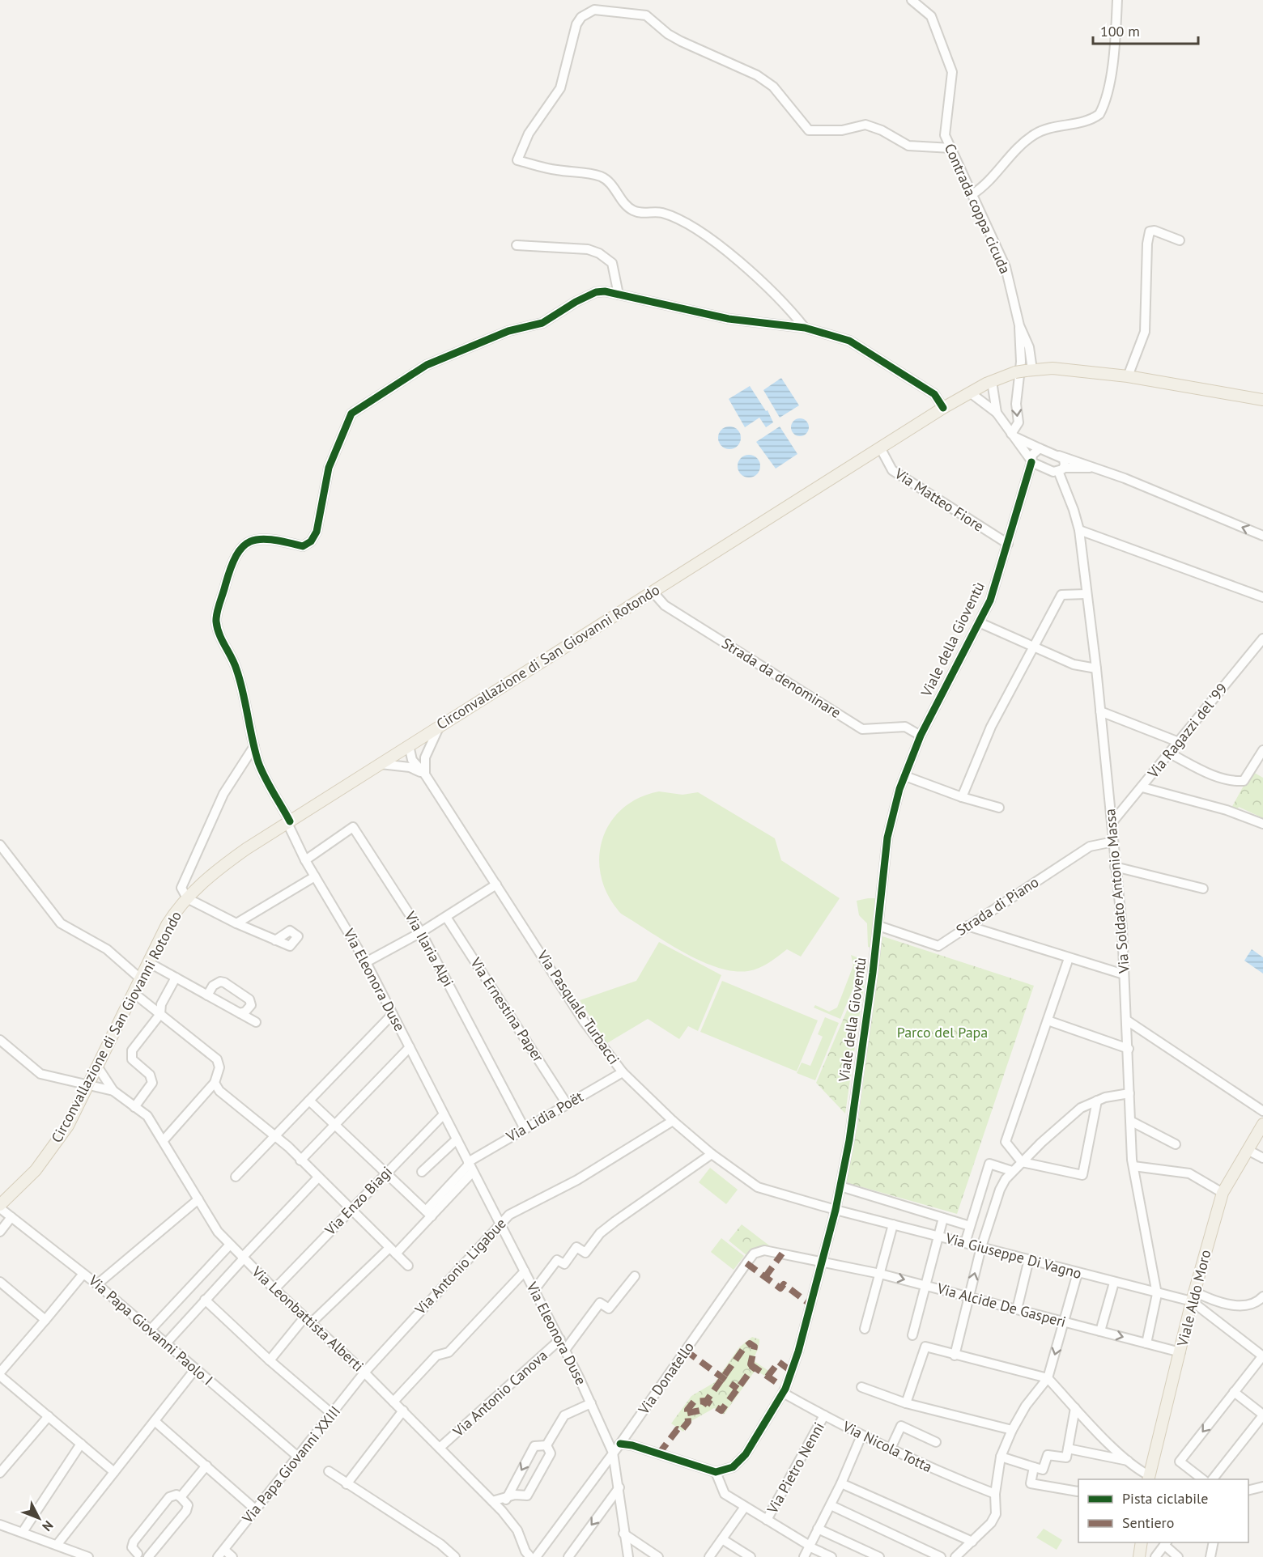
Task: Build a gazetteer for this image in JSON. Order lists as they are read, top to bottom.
{
  "streets": {
    "main road": ["Circonvallazione di San Giovanni Rotondo", "Viale Aldo Moro"],
    "street": [
      "Contrada coppa cicuda",
      "Via Matteo Fiore",
      "Viale della Gioventù",
      "Strada da denominare",
      "Via Ragazzi del '99",
      "Via Soldato Antonio Massa",
      "Strada di Piano",
      "Via Ilaria Alpi",
      "Via Eleonora Duse",
      "Via Pasquale Turbacci",
      "Via Ernestina Paper",
      "Via Lidia Poët",
      "Via Enzo Biagi",
      "Via Giuseppe Di Vagno",
      "Via Antonio Ligabue",
      "Via Alcide De Gasperi",
      "Via Leonbattista Alberti",
      "Via Papa Giovanni Paolo I",
      "Via Donatello",
      "Via Antonio Canova",
      "Via Nicola Totta",
      "Via Papa Giovanni XXIII",
      "Via Pietro Nenni"
    ]
  },
  "crossings": [
    ["Contrada coppa cicuda", "Circonvallazione di San Giovanni Rotondo"],
    ["Via Matteo Fiore", "Viale della Gioventù"],
    ["Via Matteo Fiore", "Circonvallazione di San Giovanni Rotondo"],
    ["Viale della Gioventù", "Strada da denominare"],
    ["Viale della Gioventù", "Strada di Piano"],
    ["Viale della Gioventù", "Via Pasquale Turbacci"],
    ["Viale della Gioventù", "Via Giuseppe Di Vagno"],
    ["Viale della Gioventù", "Via Alcide De Gasperi"],
    ["Viale della Gioventù", "Via Donatello"],
    ["Viale della Gioventù", "Via Nicola Totta"],
    ["Circonvallazione di San Giovanni Rotondo", "Strada da denominare"],
    ["Circonvallazione di San Giovanni Rotondo", "Via Eleonora Duse"],
    ["Circonvallazione di San Giovanni Rotondo", "Via Pasquale Turbacci"],
    ["Circonvallazione di San Giovanni Rotondo", "Via Leonbattista Alberti"],
    ["Circonvallazione di San Giovanni Rotondo", "Via Papa Giovanni Paolo I"],
    ["Via Ragazzi del '99", "Via Soldato Antonio Massa"],
    ["Via Soldato Antonio Massa", "Strada di Piano"],
    ["Via Soldato Antonio Massa", "Via Giuseppe Di Vagno"],
    ["Via Ilaria Alpi", "Via Eleonora Duse"],
    ["Via Ilaria Alpi", "Via Lidia Poët"],
    ["Via Eleonora Duse", "Via Lidia Poët"],
    ["Via Eleonora Duse", "Via Enzo Biagi"],
    ["Via Eleonora Duse", "Via Antonio Ligabue"],
    ["Via Eleonora Duse", "Via Donatello"],
    ["Via Eleonora Duse", "Via Antonio Canova"],
    ["Via Pasquale Turbacci", "Via Lidia Poët"],
    ["Via Pasquale Turbacci", "Via Giuseppe Di Vagno"],
    ["Via Pasquale Turbacci", "Via Antonio Ligabue"],
    ["Via Ernestina Paper", "Via Lidia Poët"],
    ["Via Lidia Poët", "Via Leonbattista Alberti"],
    ["Via Enzo Biagi", "Via Leonbattista Alberti"],
    ["Via Giuseppe Di Vagno", "Viale Aldo Moro"],
    ["Via Antonio Ligabue", "Via Leonbattista Alberti"],
    ["Via Antonio Ligabue", "Via Papa Giovanni XXIII"],
    ["Viale Aldo Moro", "Via Alcide De Gasperi"],
    ["Via Alcide De Gasperi", "Via Donatello"],
    ["Via Leonbattista Alberti", "Via Antonio Canova"],
    ["Via Leonbattista Alberti", "Via Papa Giovanni XXIII"],
    ["Via Papa Giovanni Paolo I", "Via Papa Giovanni XXIII"],
    ["Via Nicola Totta", "Via Pietro Nenni"]
  ],
  "parks": ["Parco del Papa"],
  "legend": ["Pista ciclabile", "Sentiero"],
  "scale_bar": "100 m",
  "north": "bottom right"
}
